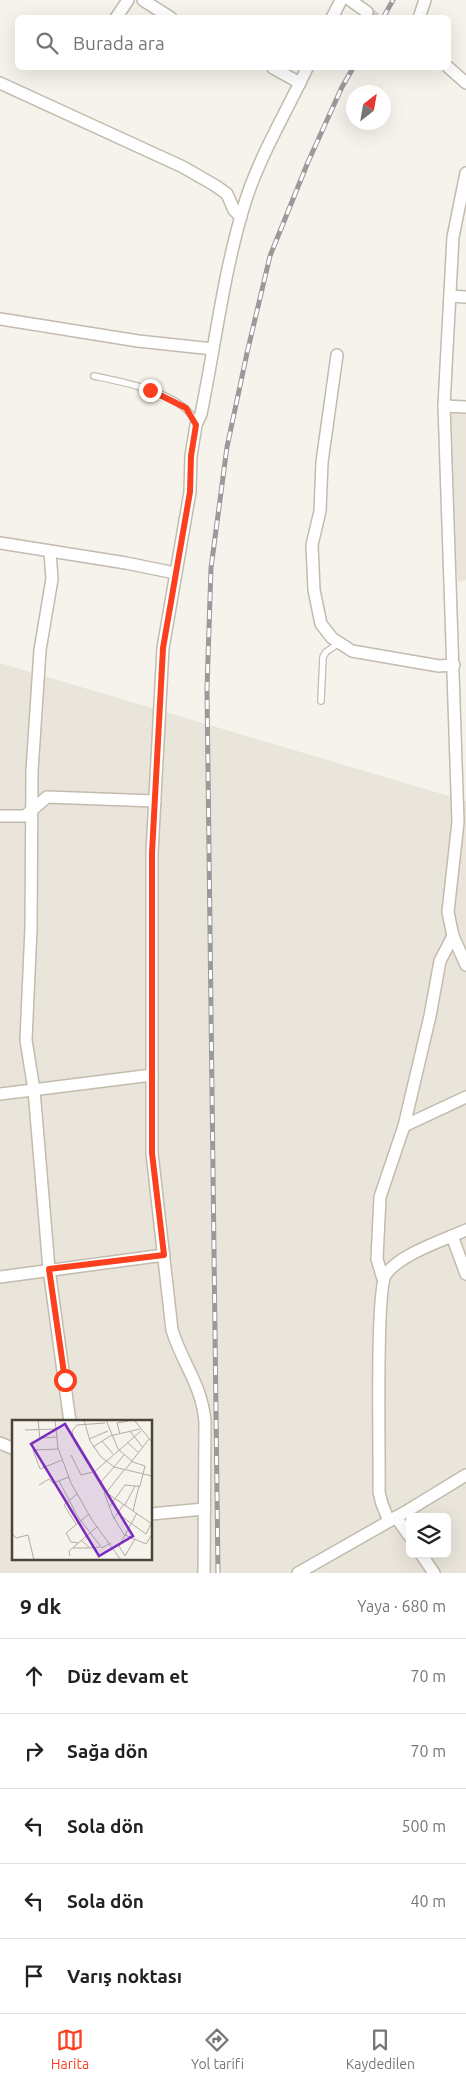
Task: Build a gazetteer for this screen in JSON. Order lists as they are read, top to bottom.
{
  "north": "top right",
  "page": {
    "search": "Burada ara",
    "heading": ["9 dk", "Yaya · 680 m"],
    "list": [
      ["Düz devam et", "70 m"],
      ["Sağa dön", "70 m"],
      ["Sola dön", "500 m"],
      ["Sola dön", "40 m"],
      "Varış noktası"
    ],
    "nav": ["Harita", "Yol tarifi", "Kaydedilen"]
  }
}
